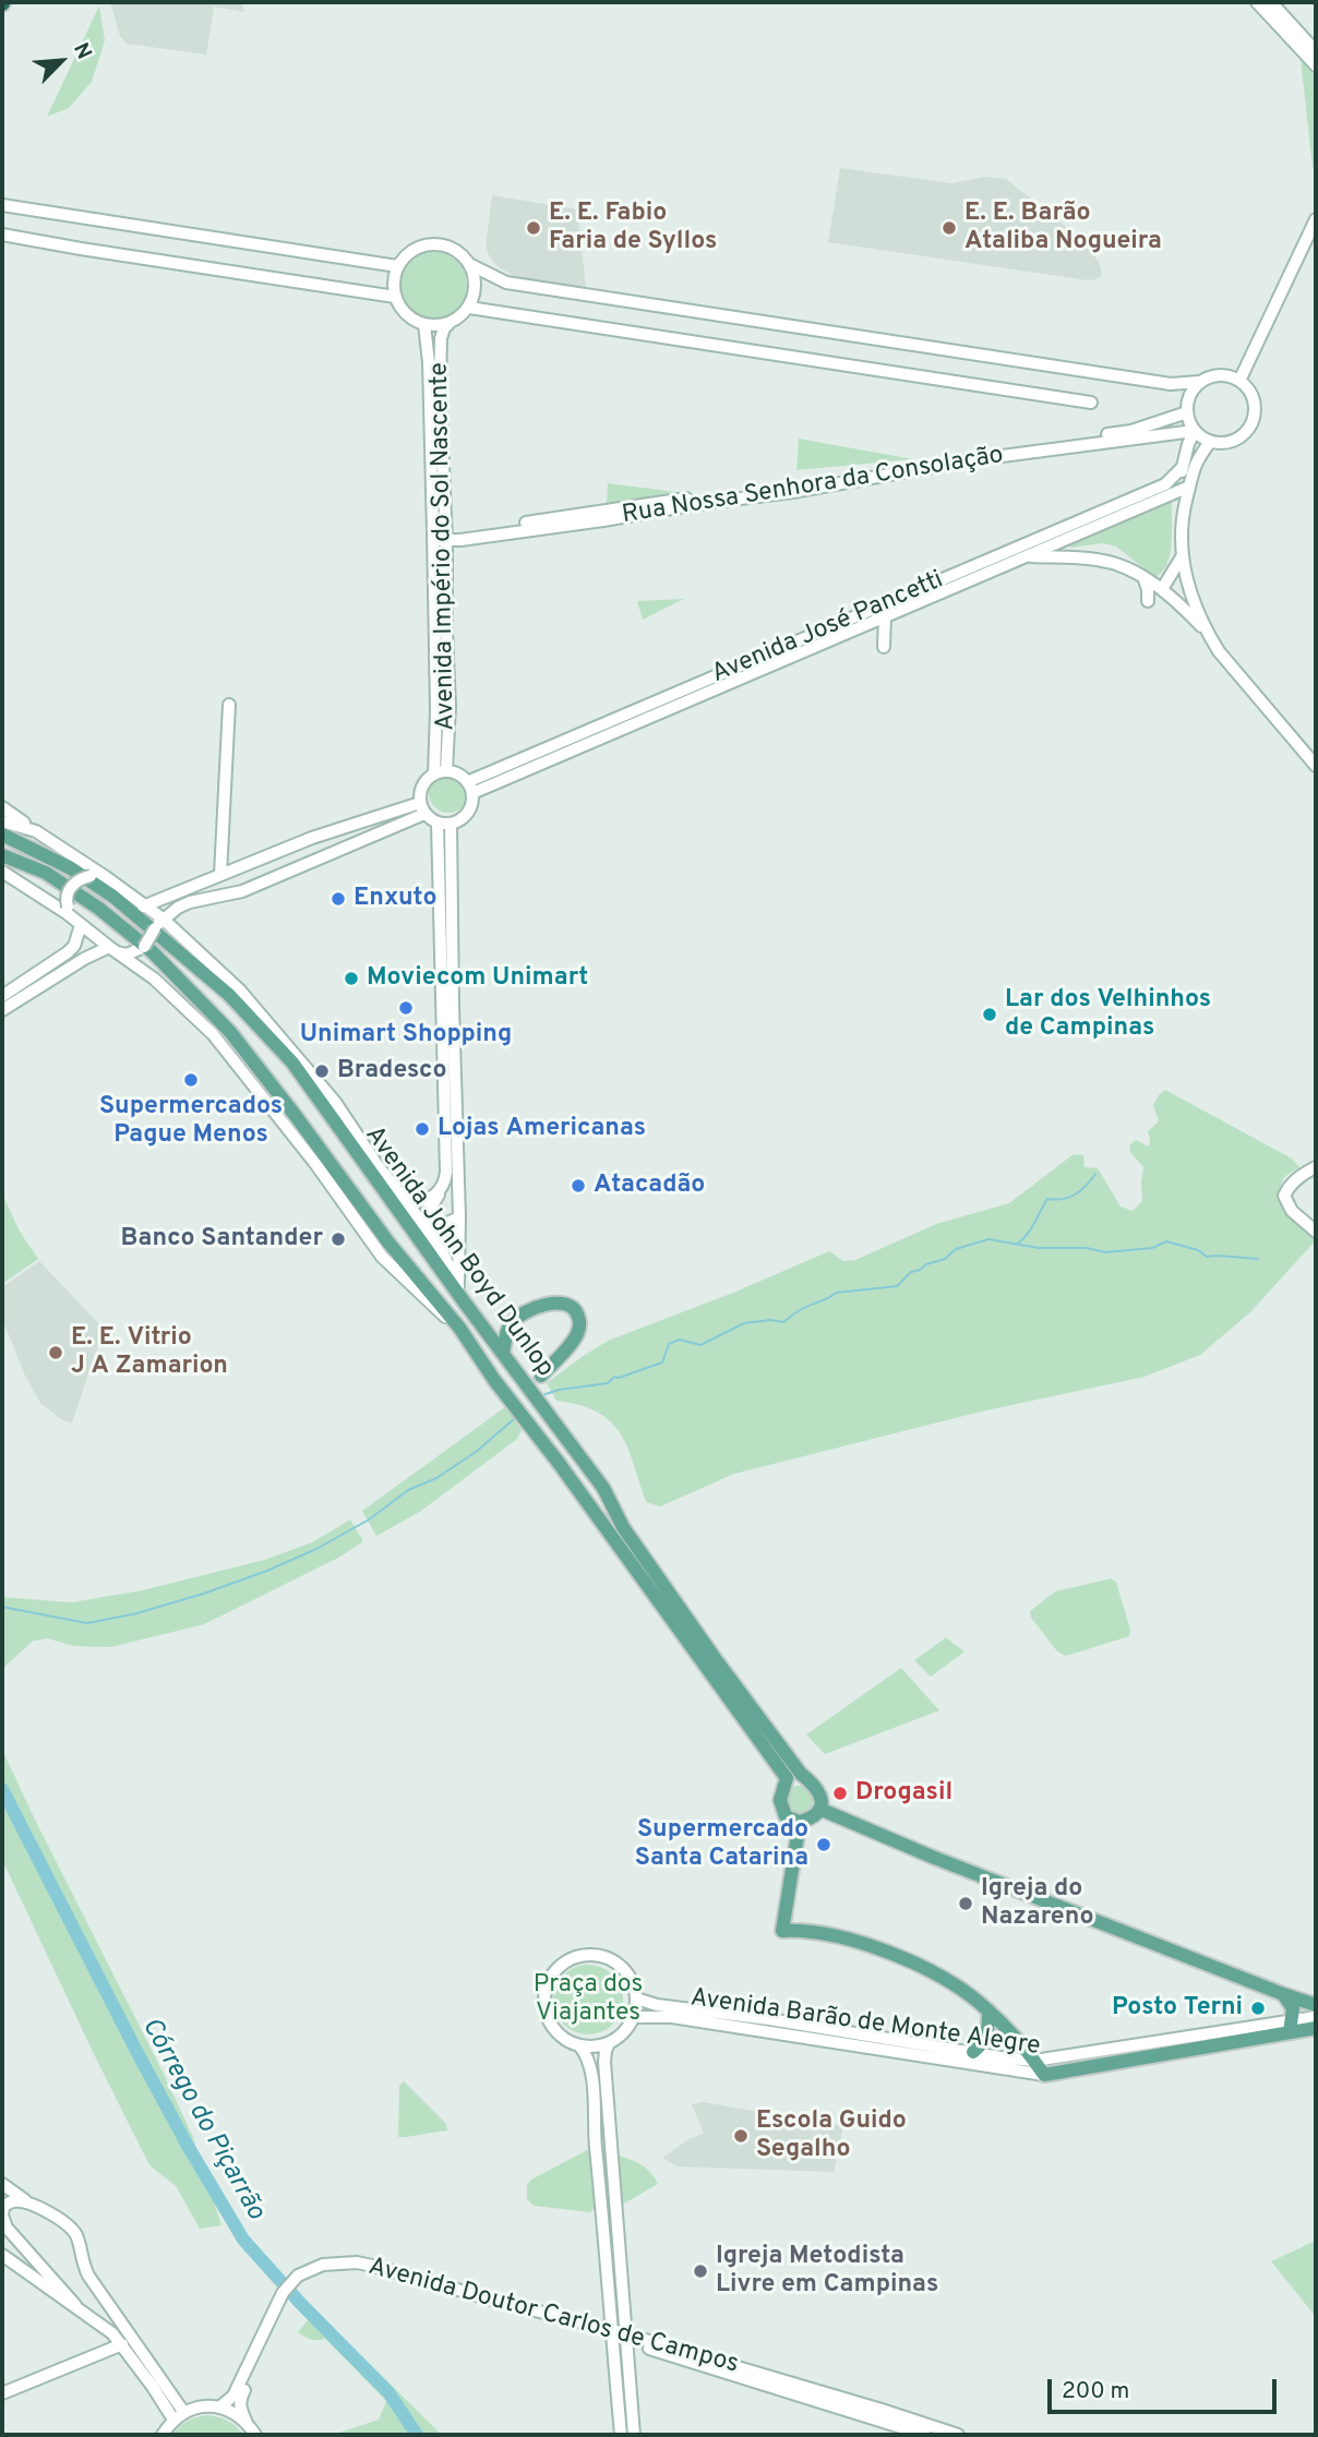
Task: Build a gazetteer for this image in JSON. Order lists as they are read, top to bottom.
{
  "streets": {
    "main road": [
      "Rua Nossa Senhora da Consolação",
      "Avenida Império do Sol Nascente",
      "Avenida José Pancetti",
      "Avenida John Boyd Dunlop",
      "Avenida Barão de Monte Alegre",
      "Avenida Doutor Carlos de Campos"
    ]
  },
  "crossings": [
    ["Rua Nossa Senhora da Consolação", "Avenida Império do Sol Nascente"],
    ["Avenida Império do Sol Nascente", "Avenida José Pancetti"]
  ],
  "water": ["Córrego do Piçarrão"],
  "parks": ["Praça dos Viajantes"],
  "places": [
    "E. E. Fabio Faria de Syllos",
    "E. E. Barão Ataliba Nogueira",
    "Enxuto",
    "Moviecom Unimart",
    "Unimart Shopping",
    "Lar dos Velhinhos de Campinas",
    "Bradesco",
    "Supermercados Pague Menos",
    "Lojas Americanas",
    "Atacadão",
    "Banco Santander",
    "E. E. Vitrio J A Zamarion",
    "Drogasil",
    "Supermercado Santa Catarina",
    "Igreja do Nazareno",
    "Posto Terni",
    "Escola Guido Segalho",
    "Igreja Metodista Livre em Campinas"
  ],
  "scale_bar": "200 m",
  "north": "top right"
}
